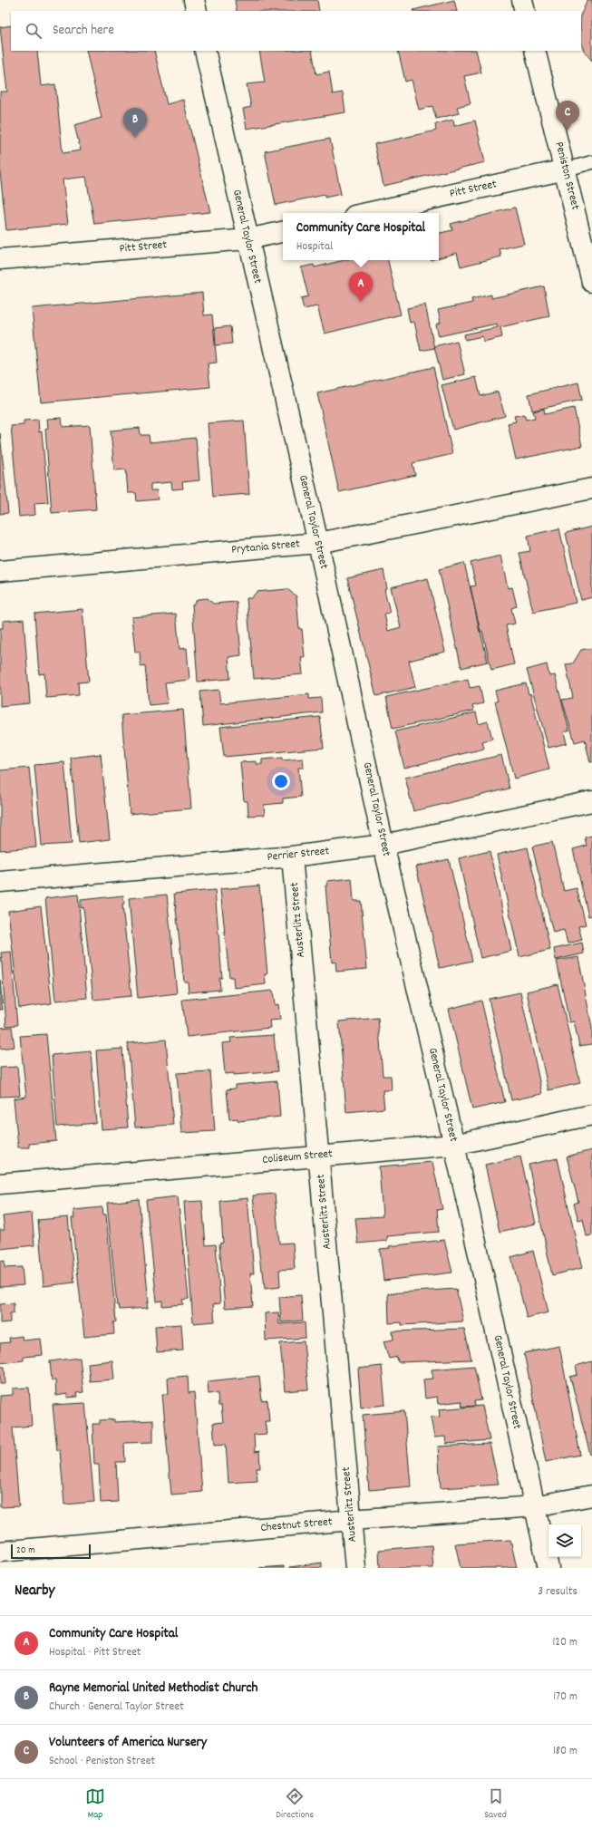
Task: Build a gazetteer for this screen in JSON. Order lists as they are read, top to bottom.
{
  "streets": {
    "street": [
      "Peniston Street",
      "Pitt Street",
      "General Taylor Street",
      "Prytania Street",
      "Perrier Street",
      "Austerlitz Street",
      "Coliseum Street",
      "Chestnut Street"
    ]
  },
  "crossings": [
    ["Peniston Street", "Pitt Street"],
    ["Pitt Street", "General Taylor Street"],
    ["General Taylor Street", "Prytania Street"],
    ["General Taylor Street", "Perrier Street"],
    ["General Taylor Street", "Coliseum Street"],
    ["General Taylor Street", "Chestnut Street"],
    ["Perrier Street", "Austerlitz Street"],
    ["Austerlitz Street", "Coliseum Street"],
    ["Austerlitz Street", "Chestnut Street"]
  ],
  "scale_bar": "20 m",
  "page": {
    "search": "Search here",
    "pins": ["C", "B", "A"],
    "popup": ["Community Care Hospital", "Hospital"],
    "scale": "20 m",
    "heading": ["Nearby", "3 results"],
    "list": [
      {
        "mark": "A",
        "name": "Community Care Hospital",
        "note": "Hospital · Pitt Street",
        "value": "120 m"
      },
      {
        "mark": "B",
        "name": "Rayne Memorial United Methodist Church",
        "note": "Church · General Taylor Street",
        "value": "170 m"
      },
      {
        "mark": "C",
        "name": "Volunteers of America Nursery",
        "note": "School · Peniston Street",
        "value": "180 m"
      }
    ],
    "nav": ["Map", "Directions", "Saved"]
  }
}
